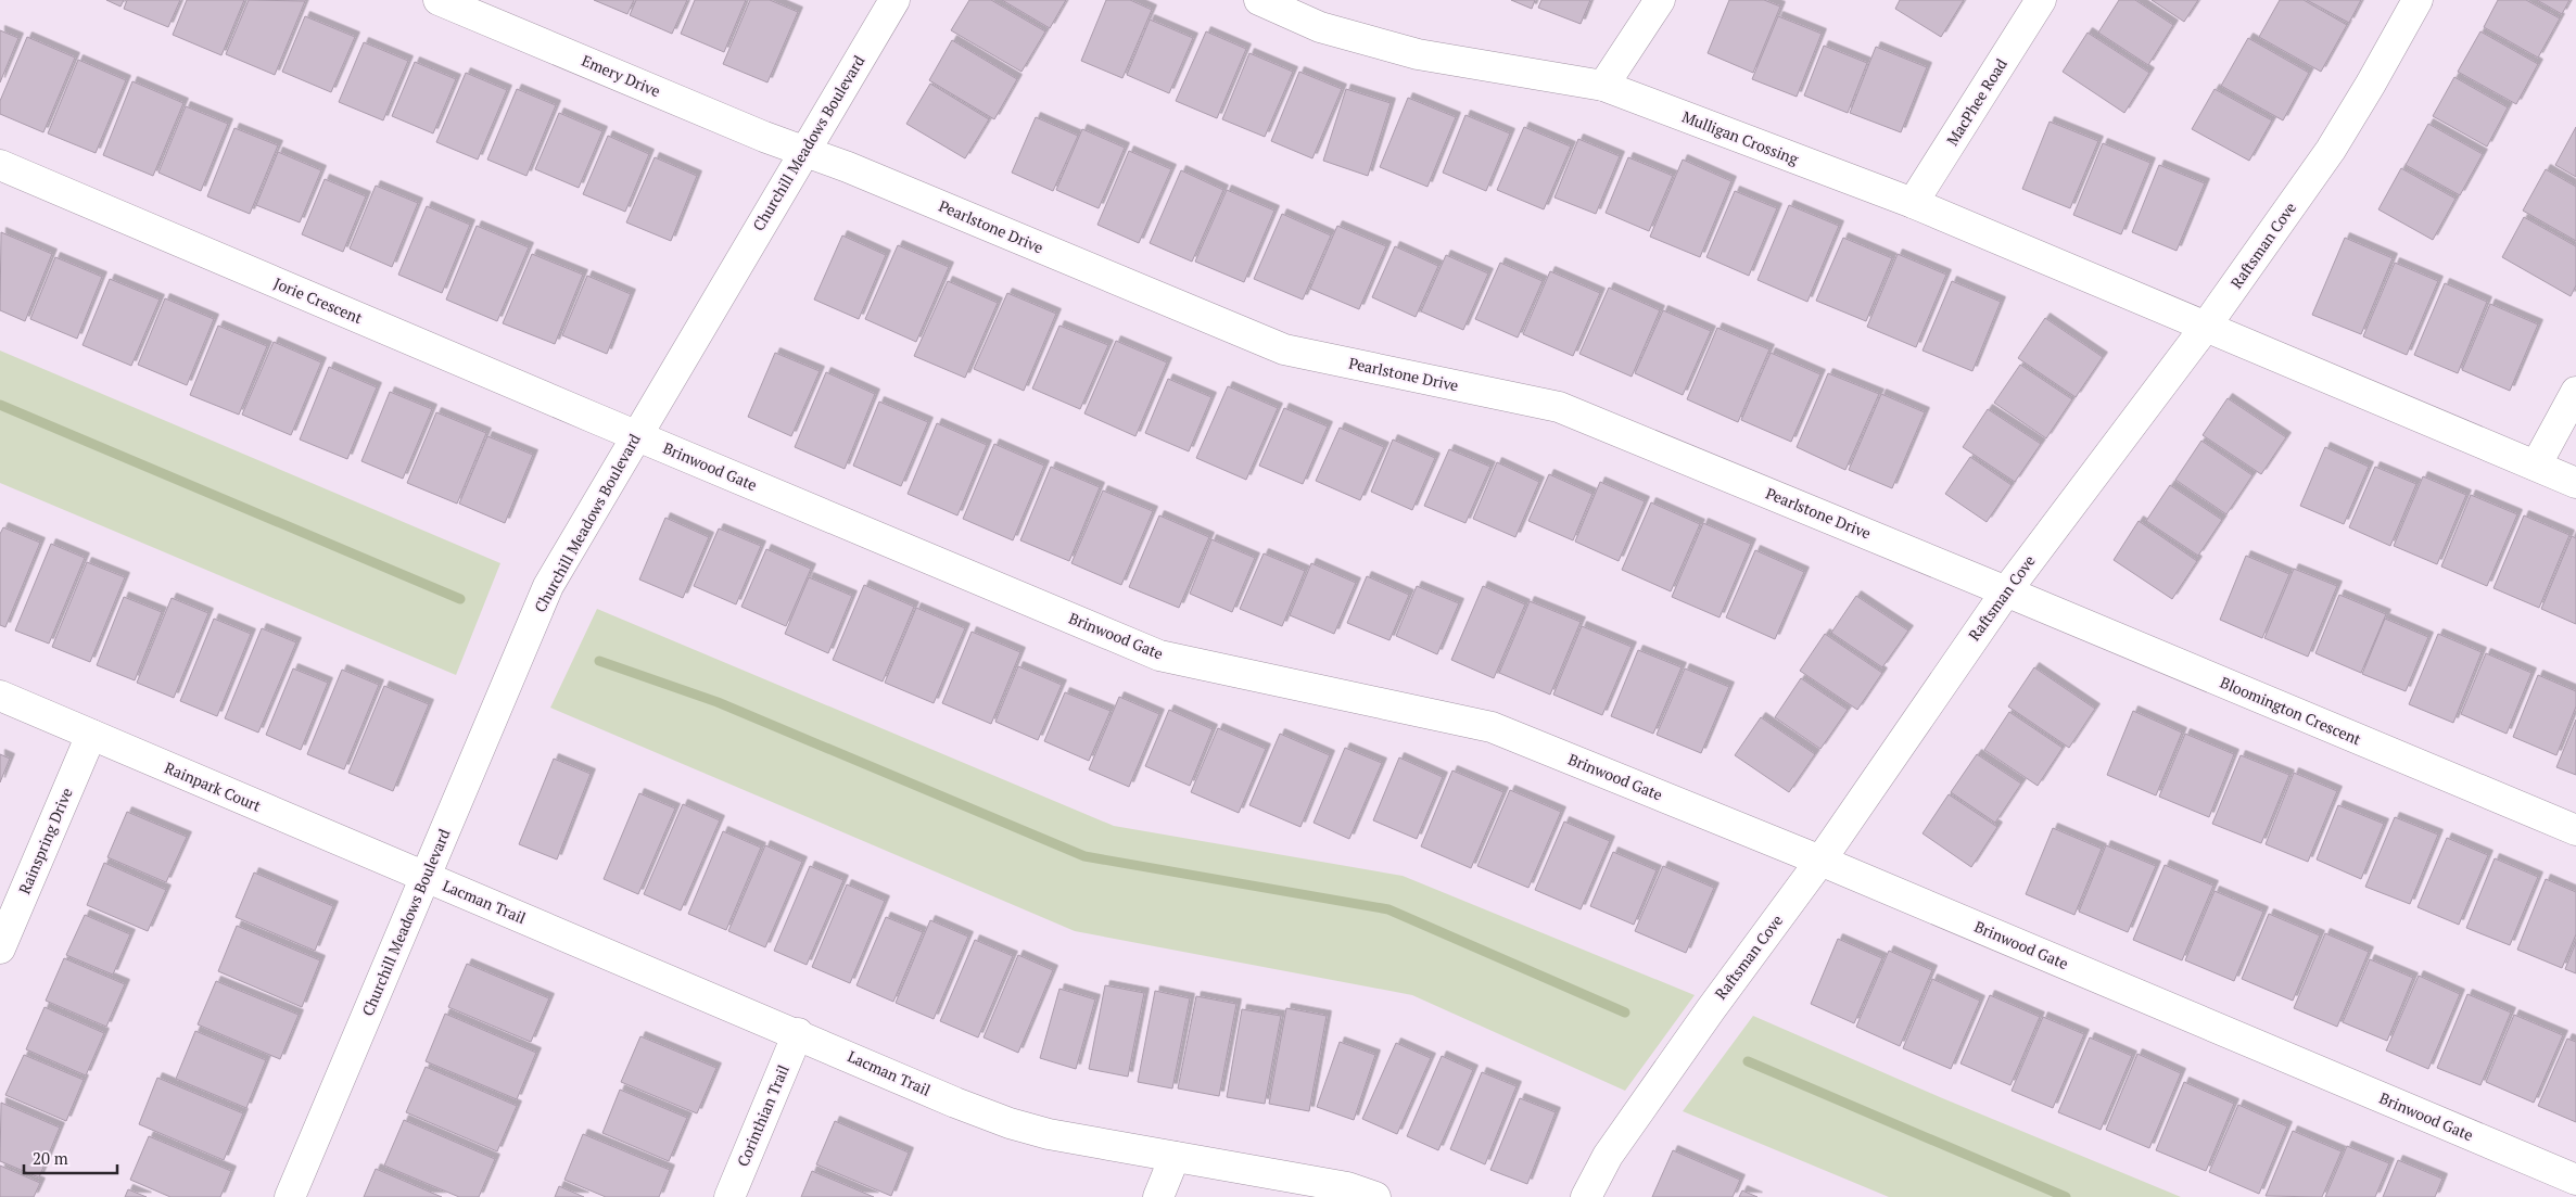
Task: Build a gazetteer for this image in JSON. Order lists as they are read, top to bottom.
{
  "streets": {
    "street": [
      "Emery Drive",
      "MacPhee Road",
      "Mulligan Crossing",
      "Churchill Meadows Boulevard",
      "Pearlstone Drive",
      "Raftsman Cove",
      "Jorie Crescent",
      "Brinwood Gate",
      "Bloomington Crescent",
      "Rainpark Court",
      "Rainspring Drive",
      "Lacman Trail",
      "Corinthian Trail"
    ]
  },
  "crossings": [
    ["Emery Drive", "Churchill Meadows Boulevard"],
    ["Emery Drive", "Pearlstone Drive"],
    ["MacPhee Road", "Mulligan Crossing"],
    ["Mulligan Crossing", "Raftsman Cove"],
    ["Churchill Meadows Boulevard", "Pearlstone Drive"],
    ["Churchill Meadows Boulevard", "Jorie Crescent"],
    ["Churchill Meadows Boulevard", "Brinwood Gate"],
    ["Churchill Meadows Boulevard", "Rainpark Court"],
    ["Churchill Meadows Boulevard", "Lacman Trail"],
    ["Pearlstone Drive", "Raftsman Cove"],
    ["Pearlstone Drive", "Bloomington Crescent"],
    ["Raftsman Cove", "Brinwood Gate"],
    ["Raftsman Cove", "Bloomington Crescent"],
    ["Jorie Crescent", "Brinwood Gate"],
    ["Rainpark Court", "Rainspring Drive"],
    ["Rainpark Court", "Lacman Trail"],
    ["Lacman Trail", "Corinthian Trail"]
  ],
  "scale_bar": "20 m"
}
